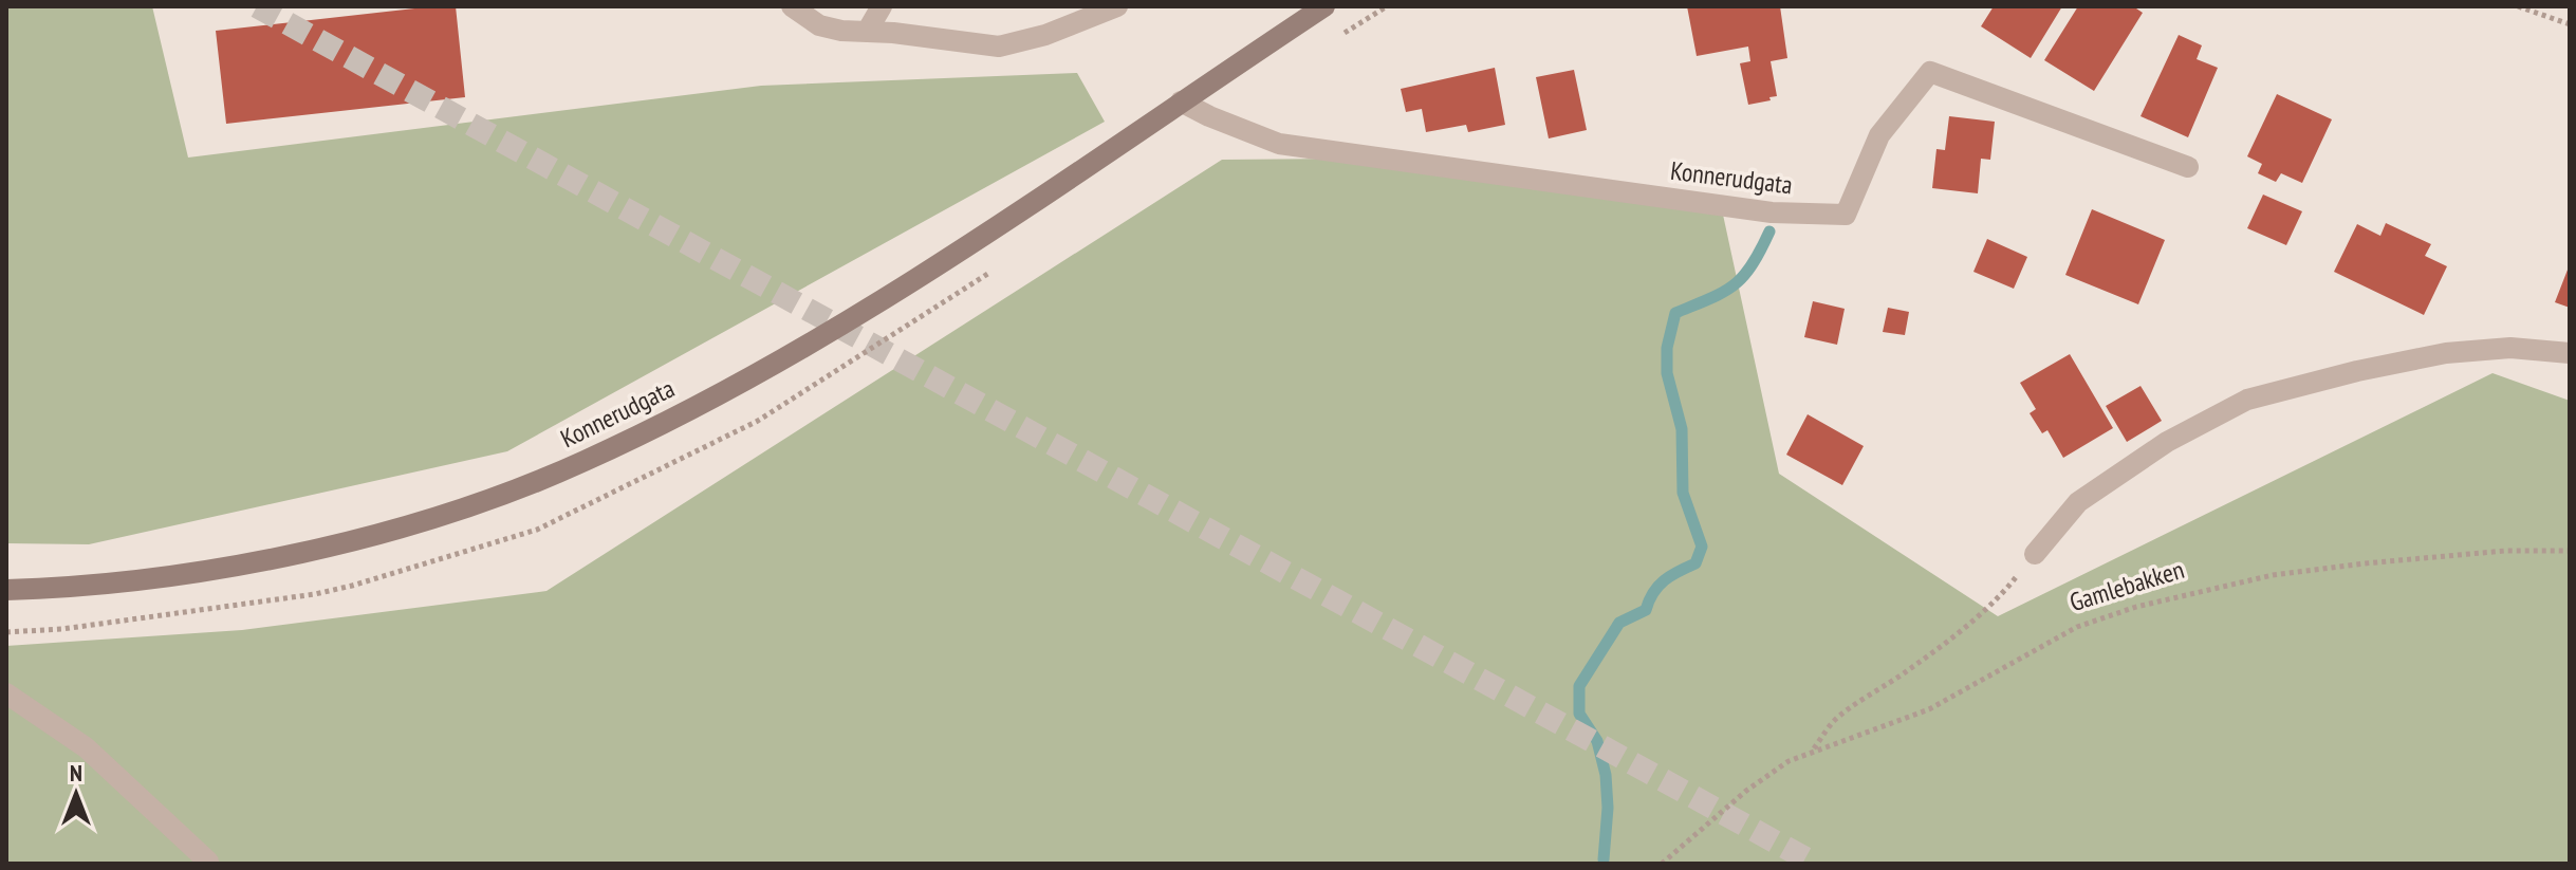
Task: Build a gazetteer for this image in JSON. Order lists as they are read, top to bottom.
{
  "streets": {
    "main road": ["Konnerudgata"],
    "path": ["Gamlebakken"]
  },
  "north": "top"
}
